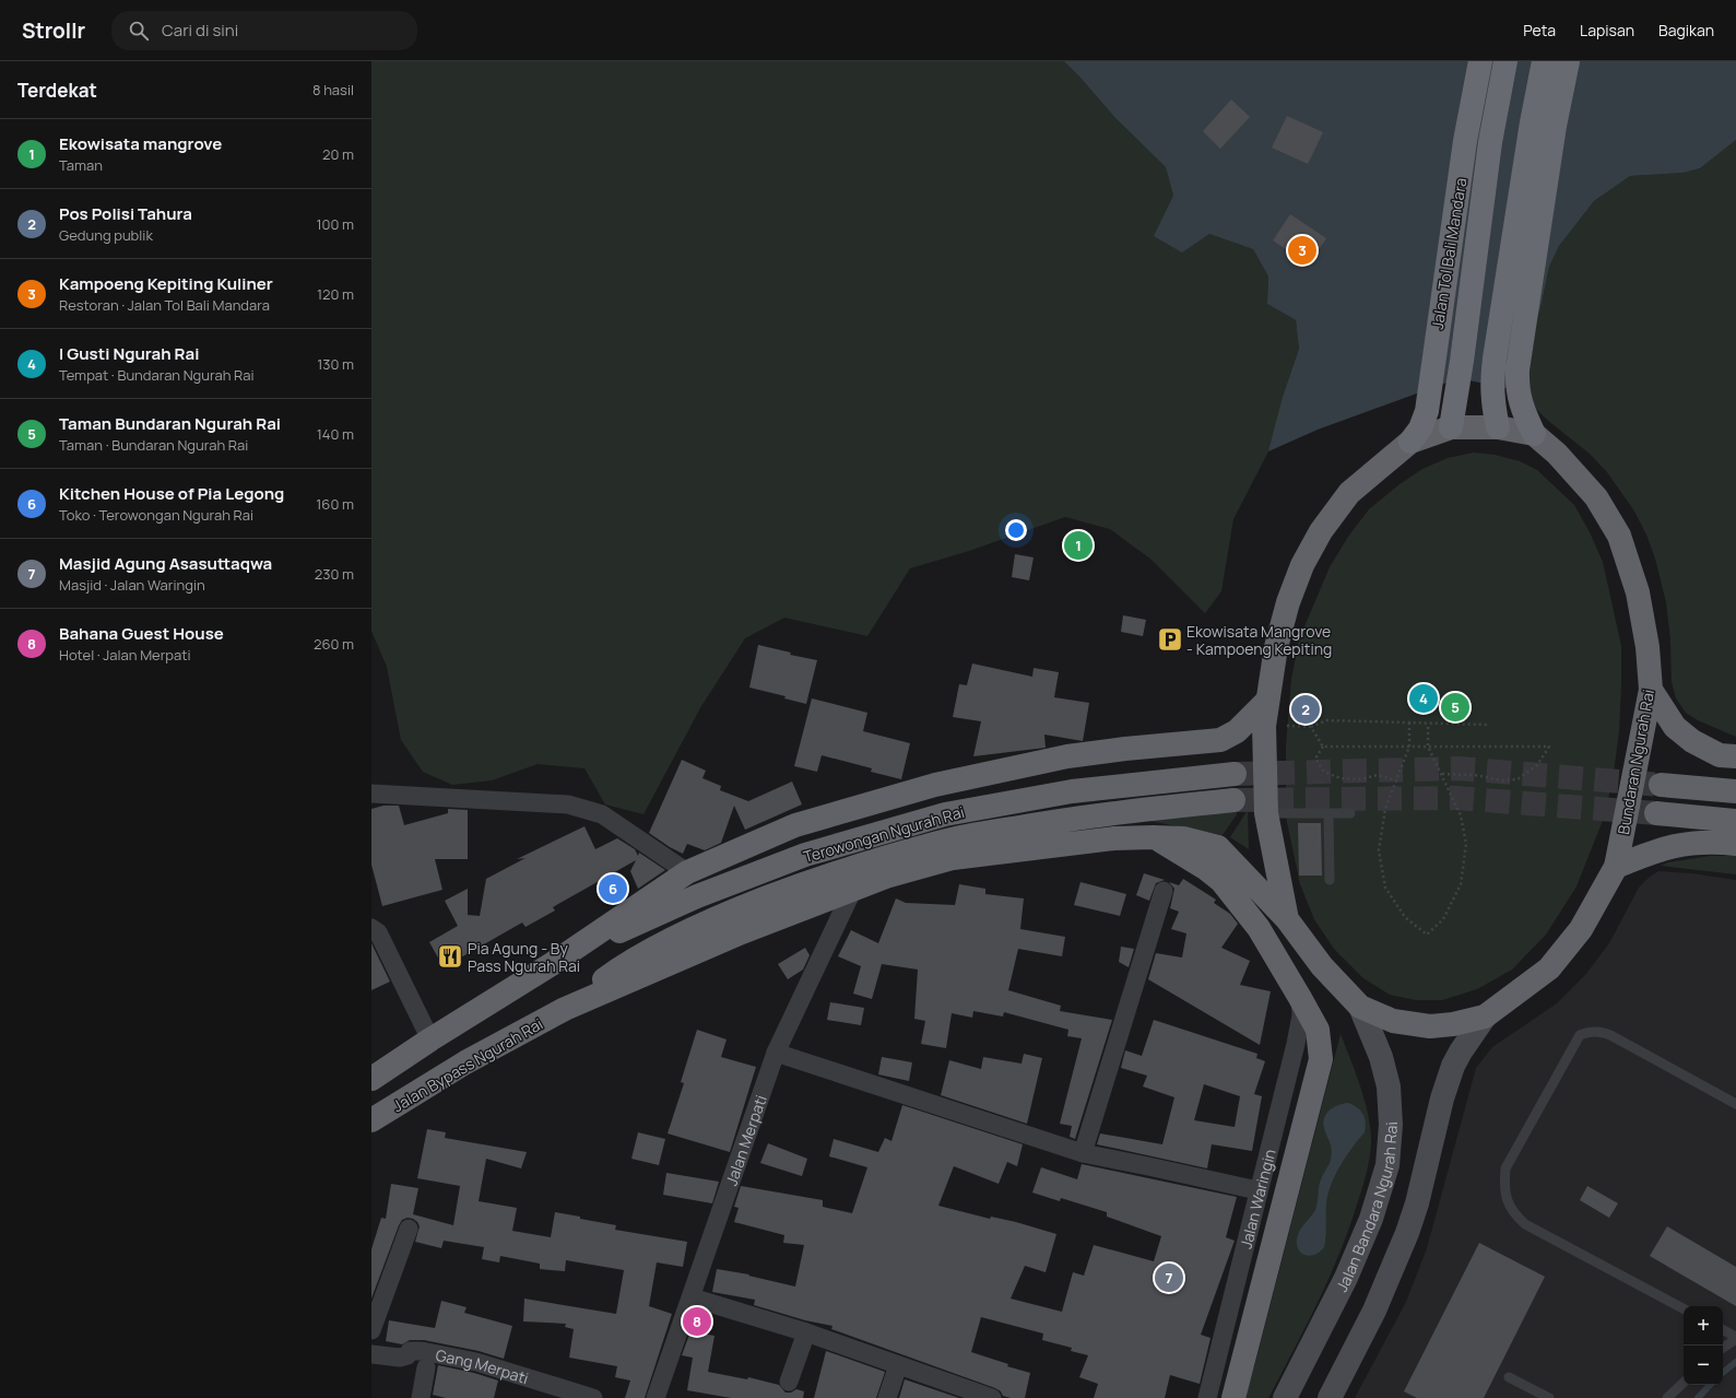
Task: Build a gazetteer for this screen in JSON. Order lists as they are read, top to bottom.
{
  "streets": {
    "highway": [
      "Jalan Tol Bali Mandara",
      "Bundaran Ngurah Rai",
      "Terowongan Ngurah Rai",
      "Jalan Bypass Ngurah Rai"
    ],
    "main road": ["Jalan Bandara Ngurah Rai"],
    "street": ["Jalan Merpati", "Jalan Waringin", "Gang Merpati"]
  },
  "crossings": [
    ["Jalan Tol Bali Mandara", "Bundaran Ngurah Rai"],
    ["Bundaran Ngurah Rai", "Jalan Bandara Ngurah Rai"],
    ["Terowongan Ngurah Rai", "Jalan Bypass Ngurah Rai"]
  ],
  "places": {
    "parking": ["Ekowisata Mangrove - Kampoeng Kepiting"],
    "restaurant": ["Pia Agung - By Pass Ngurah Rai"]
  },
  "page": {
    "header": "Strollr",
    "search": "Cari di sini",
    "nav": ["Peta", "Lapisan", "Bagikan"],
    "heading": ["Terdekat", "8 hasil"],
    "list": [
      {
        "mark": "1",
        "name": "Ekowisata mangrove",
        "note": "Taman",
        "value": "20 m"
      },
      {
        "mark": "2",
        "name": "Pos Polisi Tahura",
        "note": "Gedung publik",
        "value": "100 m"
      },
      {
        "mark": "3",
        "name": "Kampoeng Kepiting Kuliner",
        "note": "Restoran · Jalan Tol Bali Mandara",
        "value": "120 m"
      },
      {
        "mark": "4",
        "name": "I Gusti Ngurah Rai",
        "note": "Tempat · Bundaran Ngurah Rai",
        "value": "130 m"
      },
      {
        "mark": "5",
        "name": "Taman Bundaran Ngurah Rai",
        "note": "Taman · Bundaran Ngurah Rai",
        "value": "140 m"
      },
      {
        "mark": "6",
        "name": "Kitchen House of Pia Legong",
        "note": "Toko · Terowongan Ngurah Rai",
        "value": "160 m"
      },
      {
        "mark": "7",
        "name": "Masjid Agung Asasuttaqwa",
        "note": "Masjid · Jalan Waringin",
        "value": "230 m"
      },
      {
        "mark": "8",
        "name": "Bahana Guest House",
        "note": "Hotel · Jalan Merpati",
        "value": "260 m"
      }
    ],
    "pins": [
      "3",
      "1",
      "4",
      "5",
      "2",
      "6",
      "7",
      "8"
    ],
    "map_buttons": ["+", "−"]
  }
}
